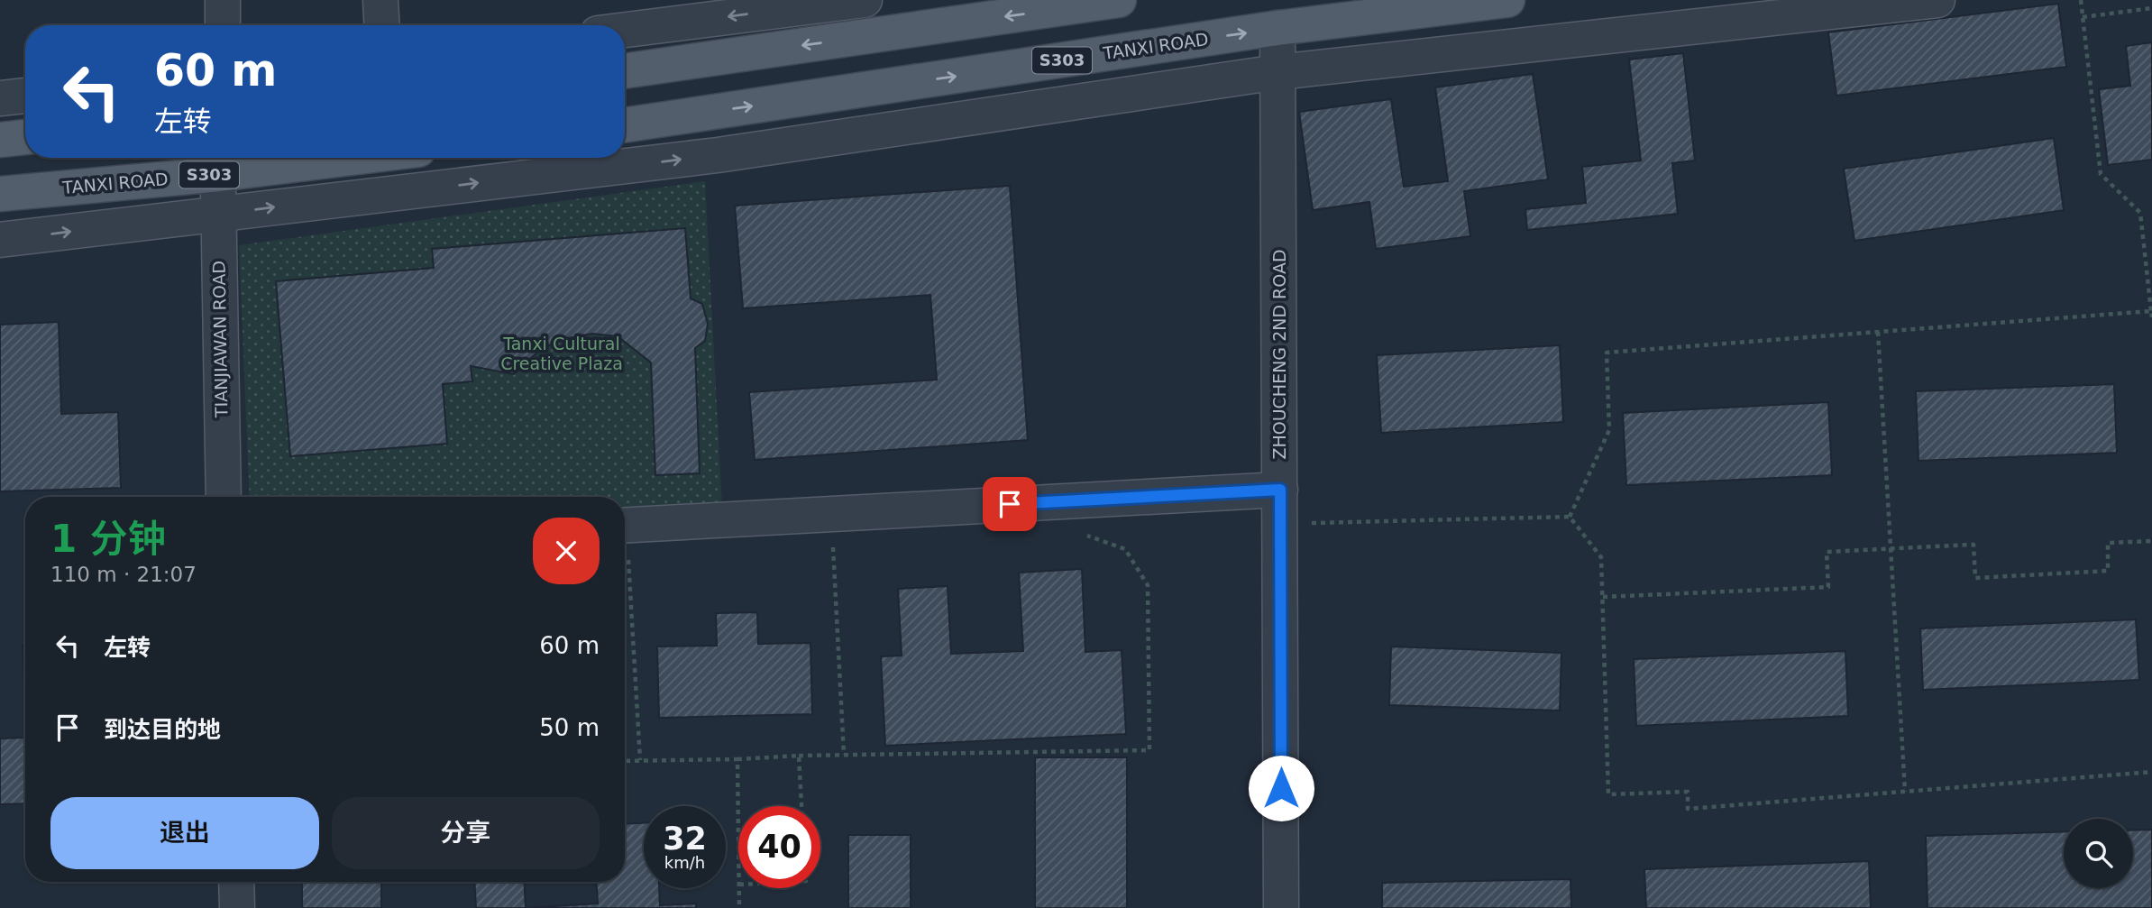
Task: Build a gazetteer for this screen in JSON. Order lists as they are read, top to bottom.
{
  "streets": {
    "main road": ["TANXI ROAD", "S303"],
    "street": ["TIANJIAWAN ROAD", "ZHOUCHENG 2ND ROAD"]
  },
  "crossings": [
    ["TANXI ROAD", "TIANJIAWAN ROAD"],
    ["TANXI ROAD", "ZHOUCHENG 2ND ROAD"]
  ],
  "parks": ["Tanxi Cultural Creative Plaza"],
  "page": {
    "turn": ["60 m", "左转"],
    "heading": ["1 分钟", "110 m · 21:07"],
    "list": [
      {
        "name": "左转",
        "value": "60 m"
      },
      {
        "name": "到达目的地",
        "value": "50 m"
      }
    ],
    "buttons": ["退出", "分享"],
    "speed": "32 km/h",
    "limit": "40"
  }
}
